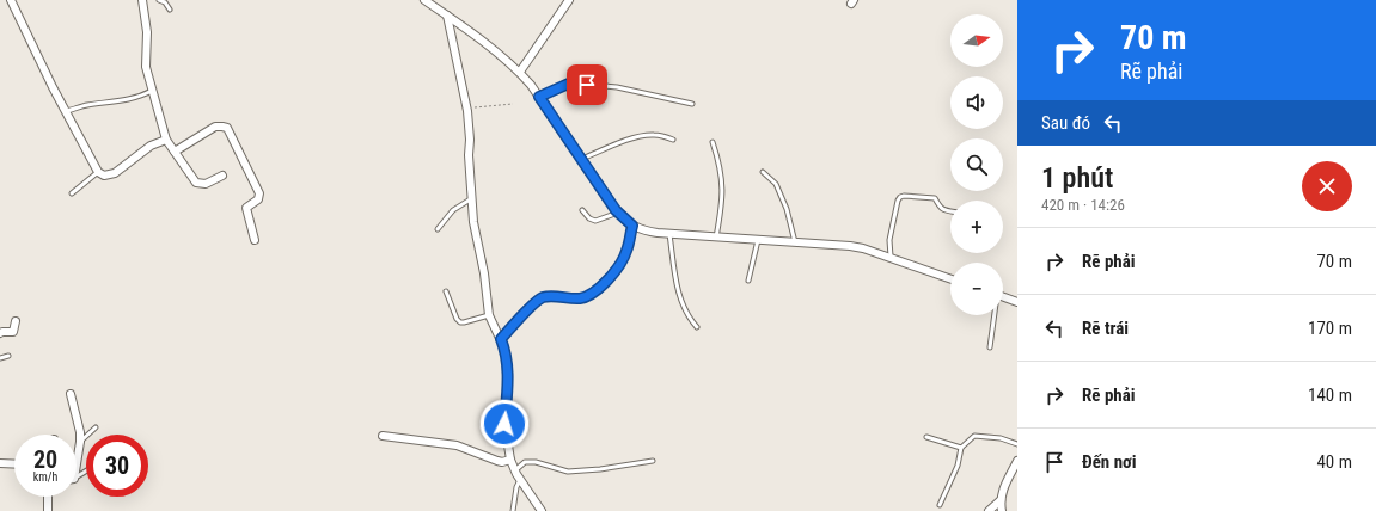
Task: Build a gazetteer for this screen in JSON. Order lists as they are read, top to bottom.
{
  "north": "right",
  "page": {
    "turn": ["70 m", "Rẽ phải"],
    "map_buttons": ["+", "−"],
    "then": "Sau đó",
    "heading": ["1 phút", "420 m · 14:26"],
    "list": [
      {
        "name": "Rẽ phải",
        "value": "70 m"
      },
      {
        "name": "Rẽ trái",
        "value": "170 m"
      },
      {
        "name": "Rẽ phải",
        "value": "140 m"
      },
      {
        "name": "Đến nơi",
        "value": "40 m"
      }
    ],
    "speed": "20 km/h",
    "limit": "30"
  }
}
